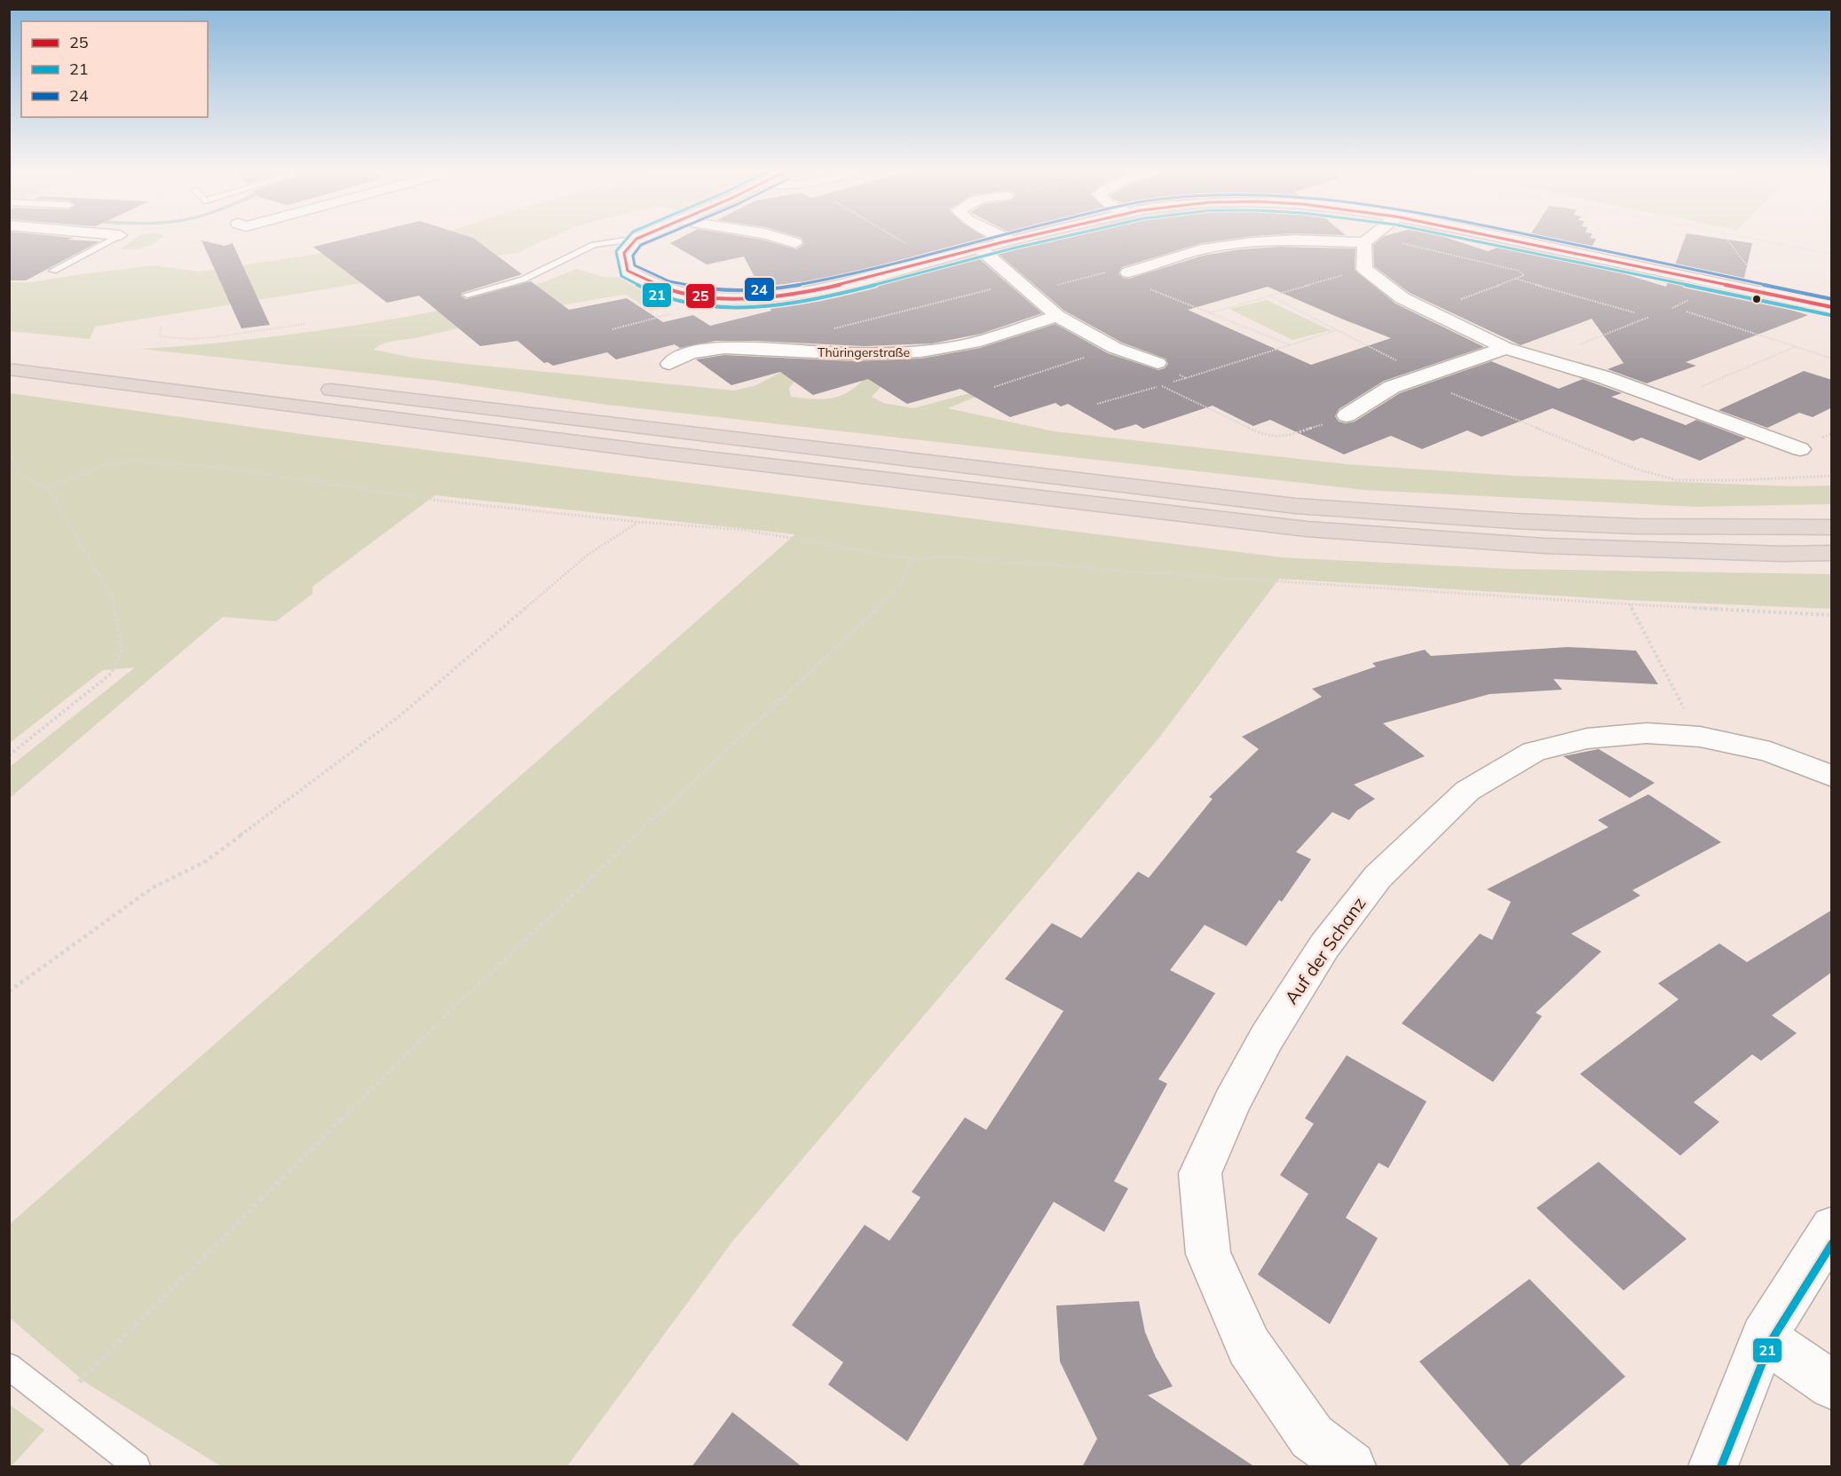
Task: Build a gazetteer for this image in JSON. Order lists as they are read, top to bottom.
{
  "streets": {
    "street": ["Thüringerstraße", "Auf der Schanz"]
  },
  "lines": ["transit line 25", "transit line 21", "transit line 24"],
  "legend": ["25", "21", "24"]
}
